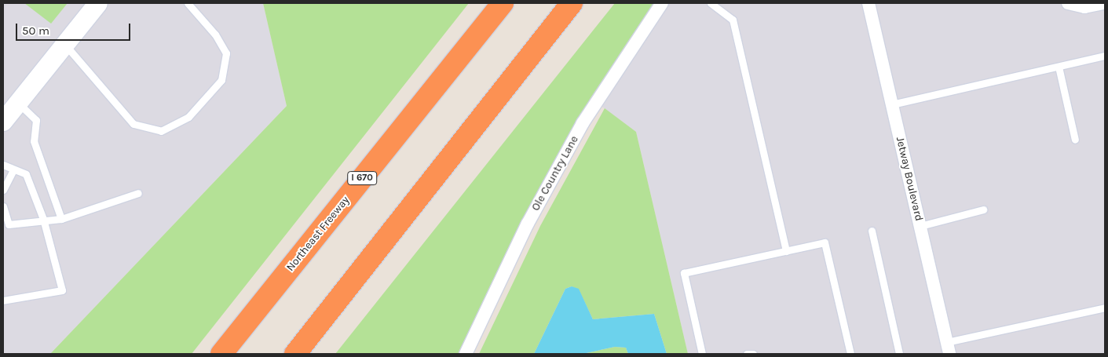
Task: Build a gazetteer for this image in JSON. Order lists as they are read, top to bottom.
{
  "streets": {
    "highway": ["I 670", "Northeast Freeway"],
    "street": ["Ole Country Lane", "Jetway Boulevard"]
  },
  "scale_bar": "50 m"
}
